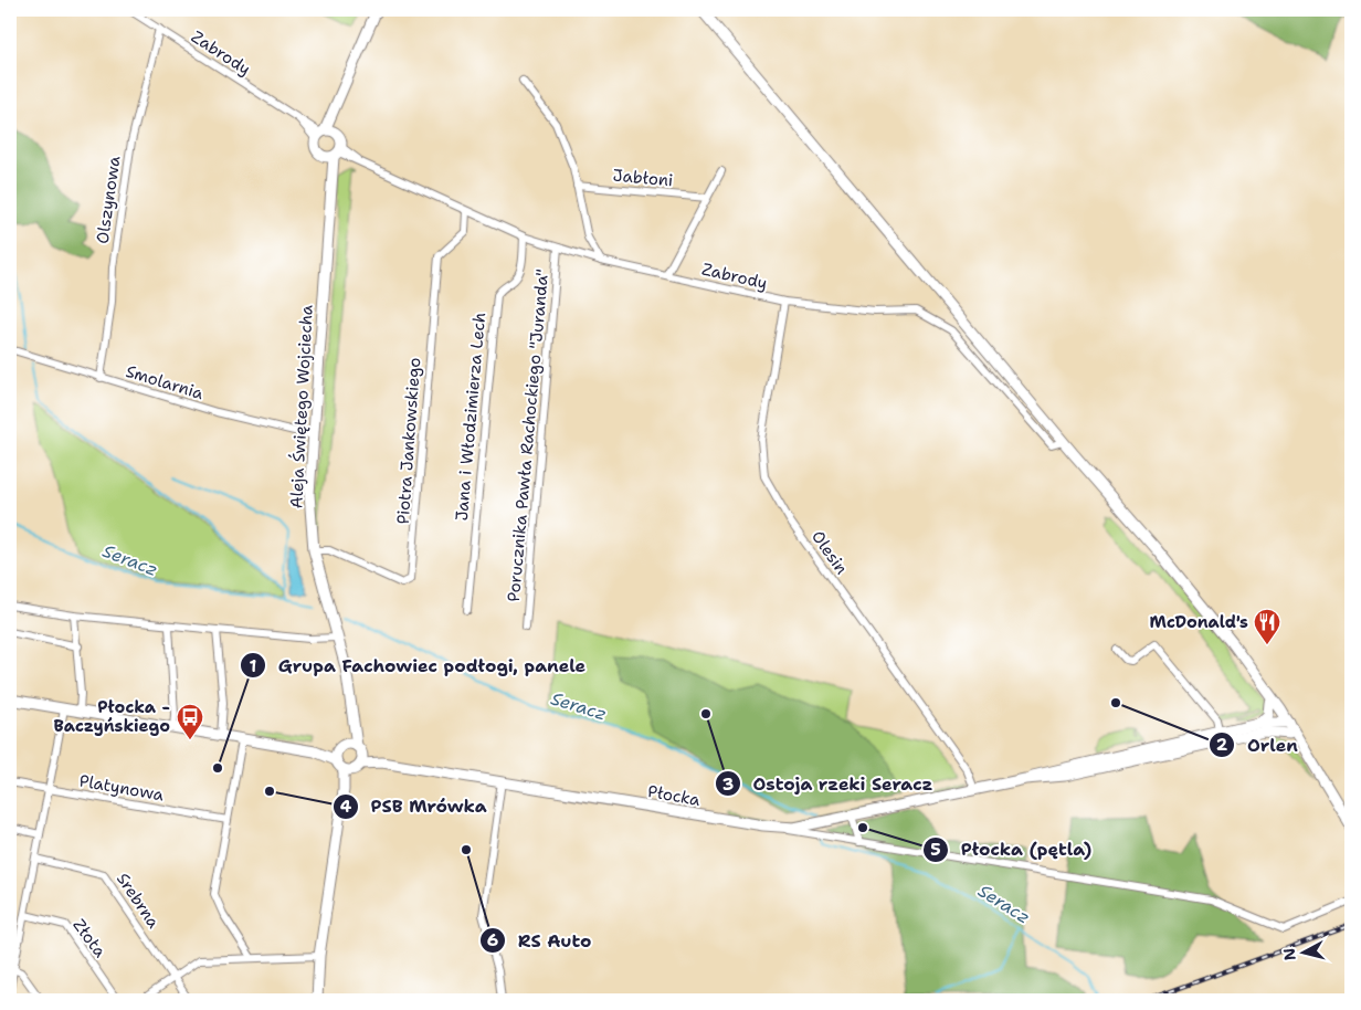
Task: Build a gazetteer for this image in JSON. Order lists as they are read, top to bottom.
{
  "streets": {
    "street": [
      "Zabrody",
      "Jabłoni",
      "Olszynowa",
      "Smolarnia",
      "Aleja Świętego Wojciecha",
      "Jana i Włodzimierza Lech",
      "Porucznika Pawła Rachockiego \"Juranda\"",
      "Piotra Jankowskiego",
      "Olesin",
      "Platynowa",
      "Płocka",
      "Srebrna",
      "Złota"
    ]
  },
  "crossings": [
    ["Zabrody", "Olszynowa"],
    ["Zabrody", "Aleja Świętego Wojciecha"],
    ["Zabrody", "Jana i Włodzimierza Lech"],
    ["Zabrody", "Porucznika Pawła Rachockiego \"Juranda\""],
    ["Zabrody", "Piotra Jankowskiego"],
    ["Zabrody", "Olesin"],
    ["Olszynowa", "Smolarnia"],
    ["Smolarnia", "Aleja Świętego Wojciecha"],
    ["Aleja Świętego Wojciecha", "Piotra Jankowskiego"],
    ["Aleja Świętego Wojciecha", "Płocka"],
    ["Olesin", "Płocka"]
  ],
  "water": ["Seracz"],
  "places": {
    "restaurant": ["McDonald's"],
    "other": [
      "Orlen",
      "Ostoja rzeki Seracz",
      "Grupa Fachowiec podłogi, panele",
      "PSB Mrówka",
      "Płocka (pętla)",
      "RS Auto"
    ],
    "bus stop": ["Płocka - Baczyńskiego"]
  },
  "north": "left"
}
